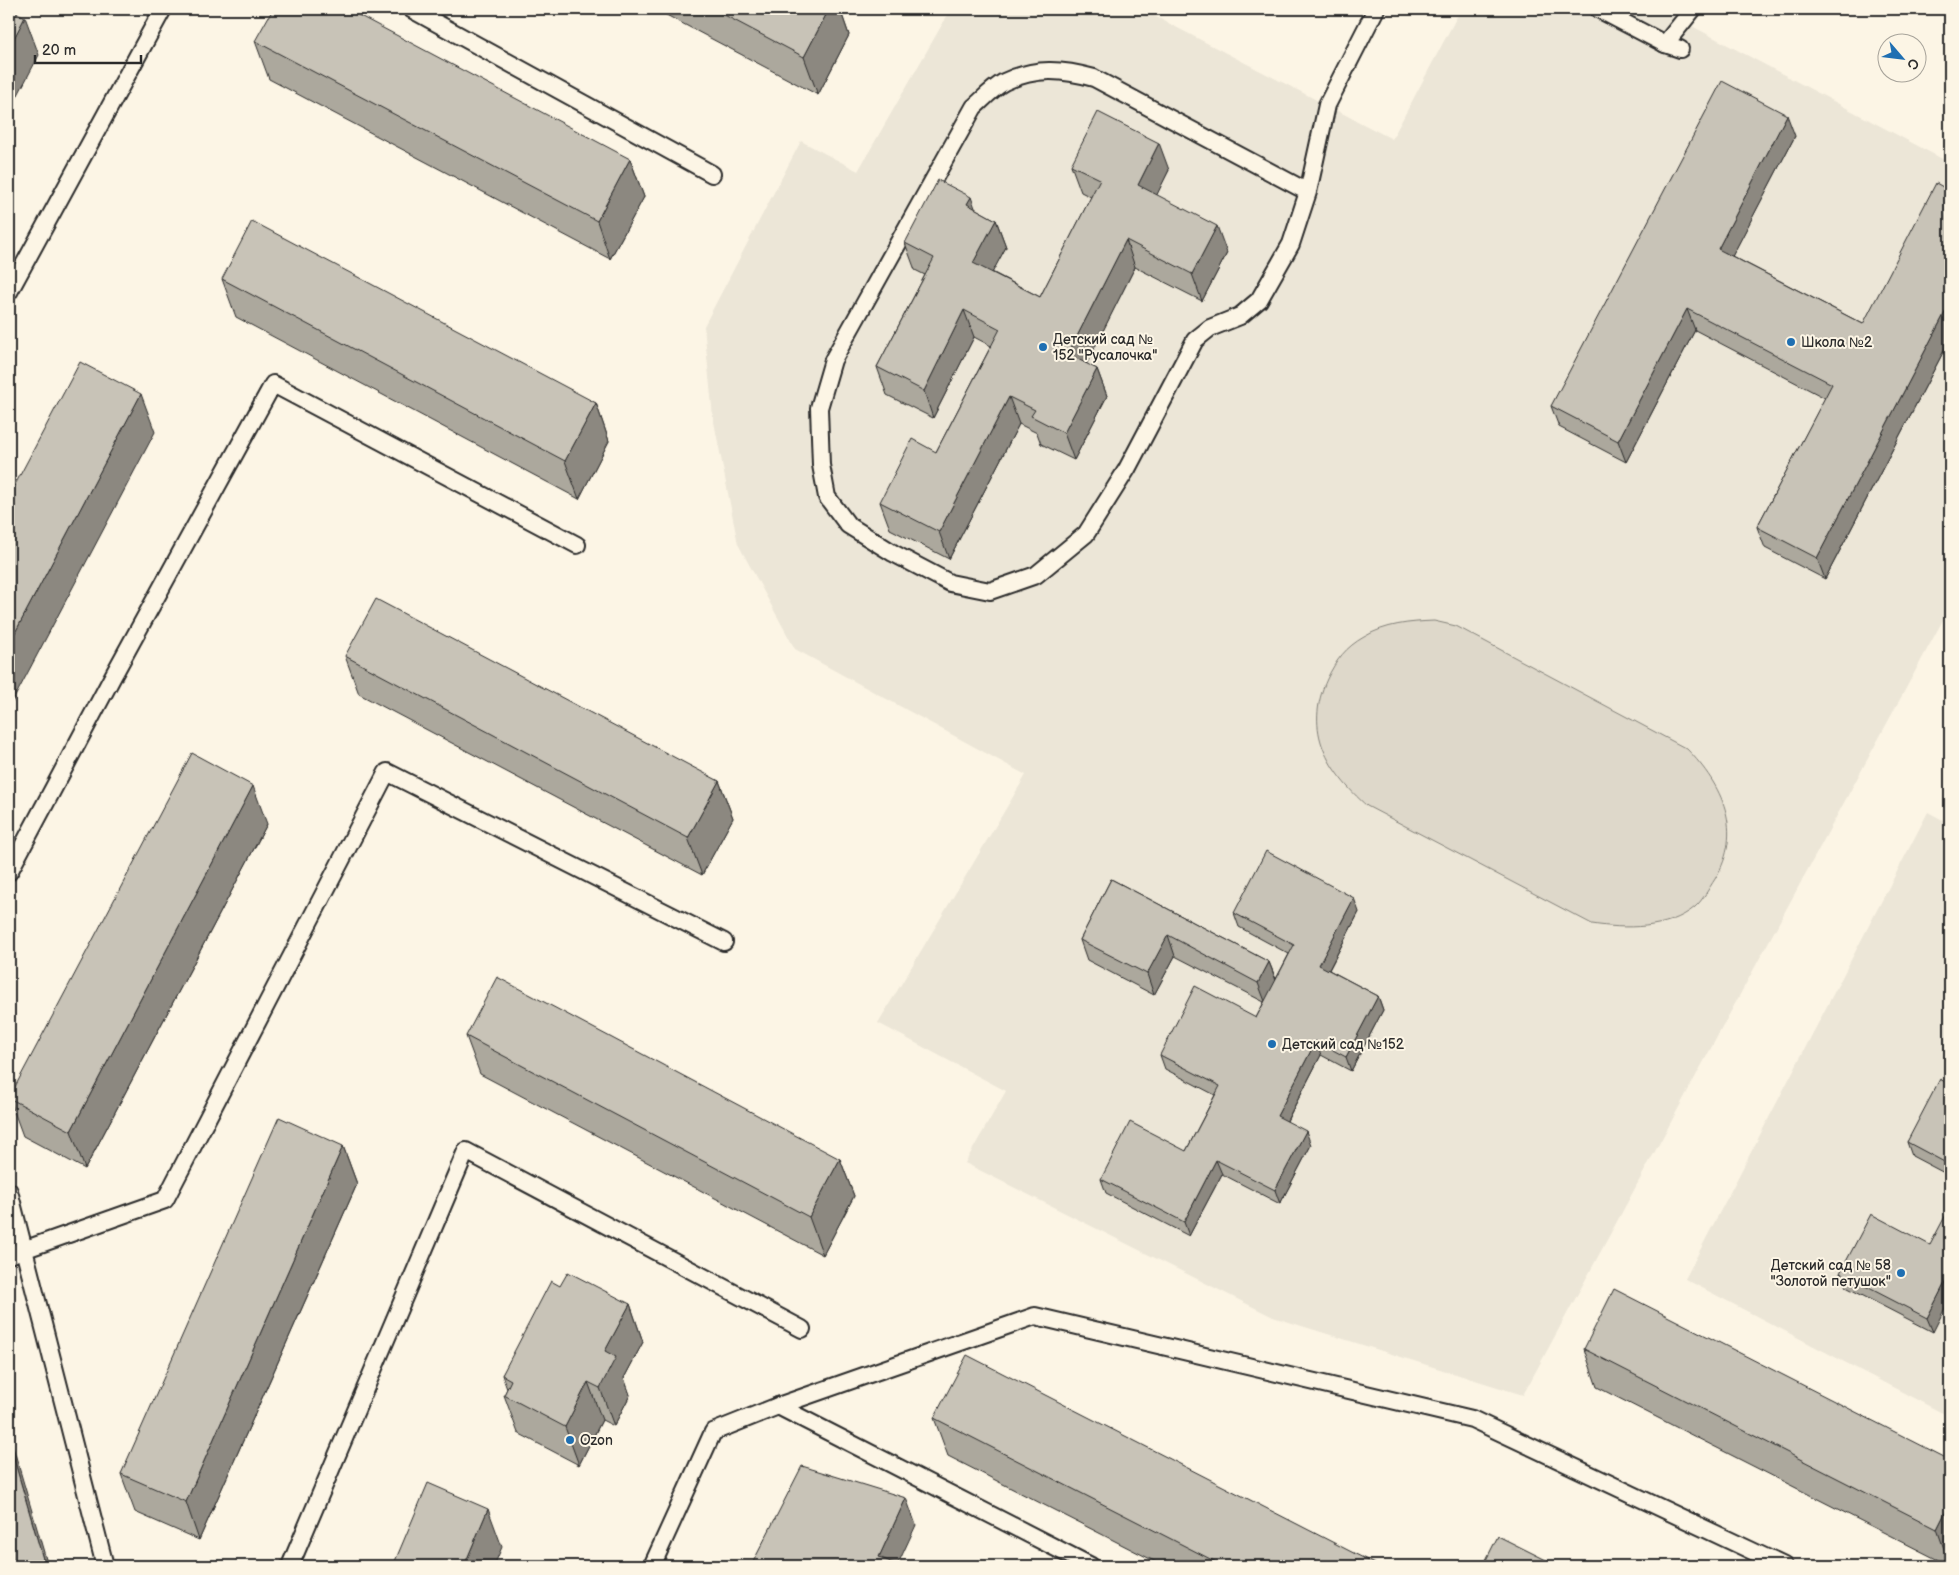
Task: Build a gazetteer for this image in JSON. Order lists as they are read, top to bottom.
{
  "places": [
    "Школа №2",
    "Детский сад № 152 \"Русалочка\"",
    "Детский сад №152",
    "Детский сад № 58 \"Золотой петушок\"",
    "Ozon"
  ],
  "scale_bar": "20 m",
  "north": "bottom right"
}
